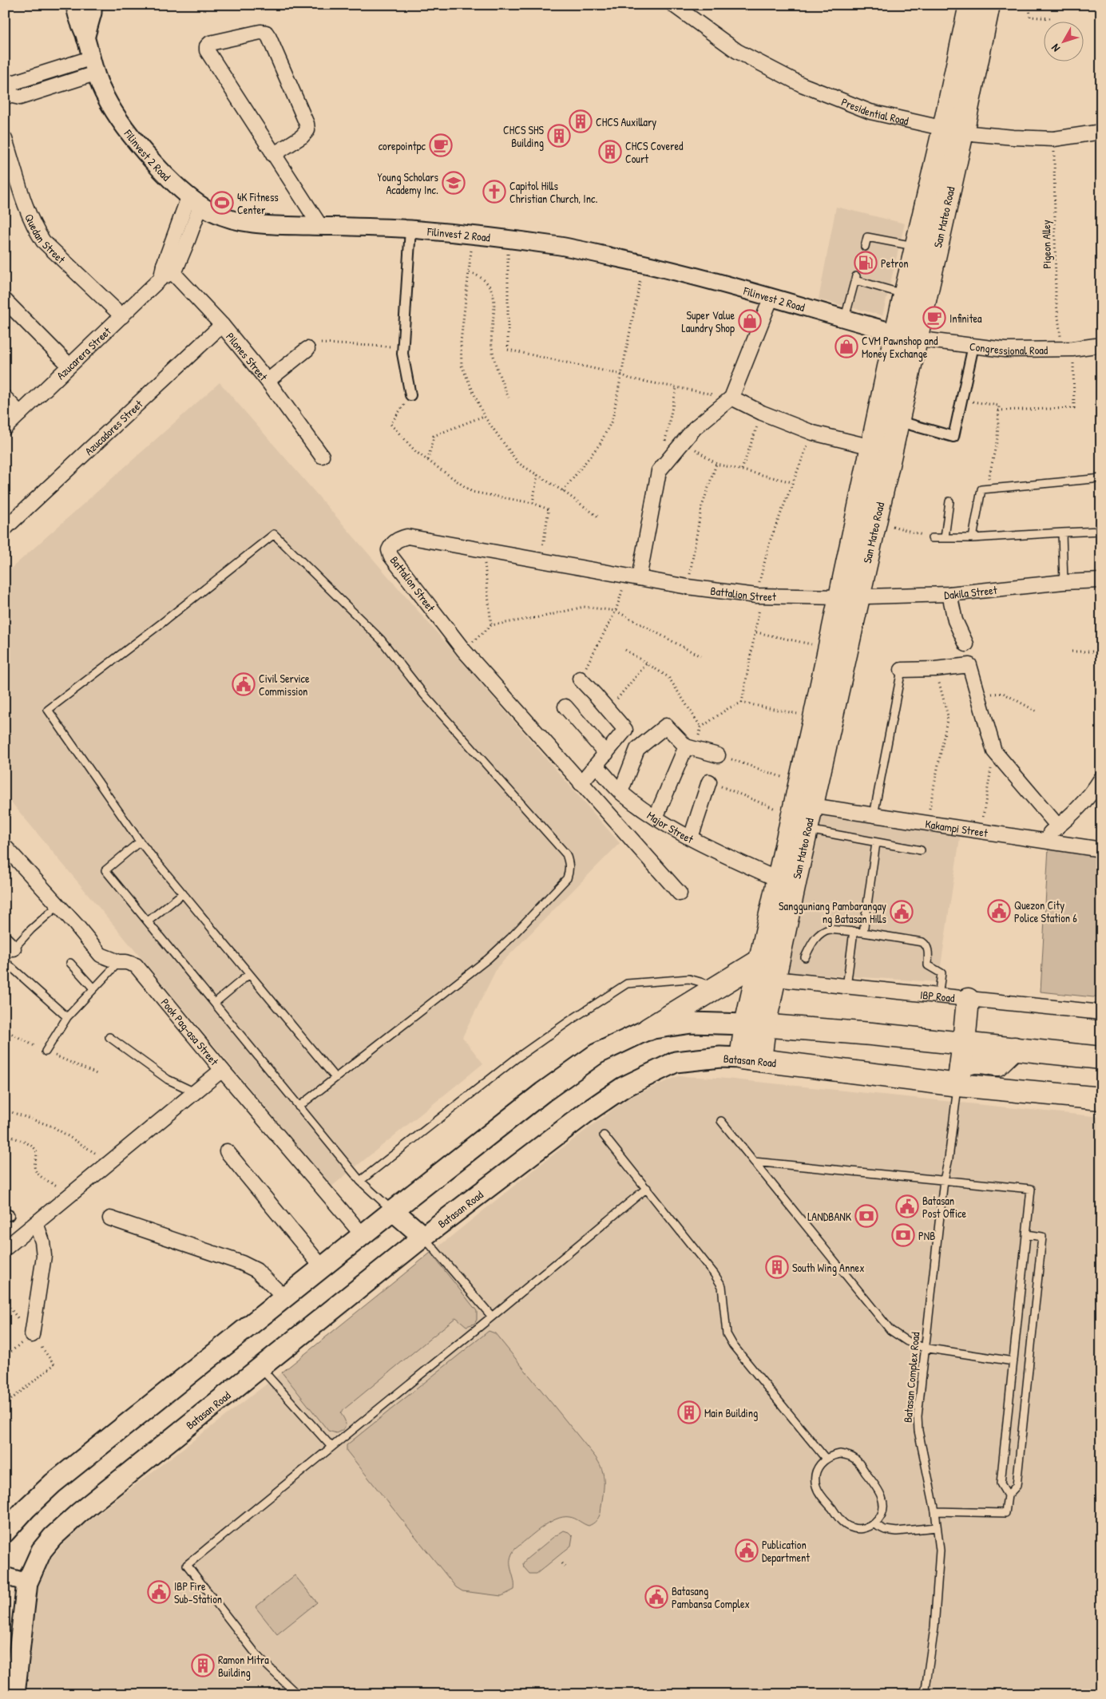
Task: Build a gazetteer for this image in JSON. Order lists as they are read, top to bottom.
{
  "streets": {
    "main road": ["San Mateo Road", "Batasan Road"],
    "street": [
      "Presidential Road",
      "Filinvest 2 Road",
      "Quedan Street",
      "Congressional Road",
      "Azucarera Street",
      "Pilones Street",
      "Azucadores Street",
      "Battalion Street",
      "Dakila Street",
      "Major Street",
      "Kakampi Street",
      "IBP Road",
      "Pook Pag-asa Street"
    ],
    "lane": ["Batasan Complex Road"],
    "path": ["Pigeon Alley"]
  },
  "crossings": [
    ["Presidential Road", "San Mateo Road"],
    ["Presidential Road", "Pigeon Alley"],
    ["Filinvest 2 Road", "San Mateo Road"],
    ["Filinvest 2 Road", "Congressional Road"],
    ["Filinvest 2 Road", "Azucarera Street"],
    ["San Mateo Road", "Congressional Road"],
    ["San Mateo Road", "Battalion Street"],
    ["San Mateo Road", "Dakila Street"],
    ["San Mateo Road", "Major Street"],
    ["San Mateo Road", "Kakampi Street"],
    ["San Mateo Road", "IBP Road"],
    ["San Mateo Road", "Batasan Road"],
    ["Quedan Street", "Azucarera Street"],
    ["Pigeon Alley", "Congressional Road"],
    ["Azucarera Street", "Pilones Street"],
    ["Pilones Street", "Azucadores Street"],
    ["Battalion Street", "Dakila Street"],
    ["Batasan Road", "Batasan Complex Road"]
  ],
  "places": {
    "building": [
      "CHCS Auxillary",
      "CHCS SHS Building",
      "CHCS Covered Court",
      "South Wing Annex",
      "Main Building",
      "Ramon Mitra Building"
    ],
    "cafe": ["corepointpc", "Infinitea"],
    "school or university": ["Young Scholars Academy Inc."],
    "church": ["Capitol Hills Christian Church, Inc."],
    "sports": ["4K Fitness Center"],
    "fuel station": ["Petron"],
    "shop": ["Super Value Laundry Shop", "CVM Pawnshop and Money Exchange"],
    "public building": [
      "Civil Service Commission",
      "Quezon City Police Station 6",
      "Sangguniang Pambarangay ng Batasan Hills",
      "Batasan Post Office",
      "Publication Department",
      "IBP Fire Sub-Station",
      "Batasang Pambansa Complex"
    ],
    "bank": ["LANDBANK", "PNB"]
  },
  "north": "bottom left"
}
